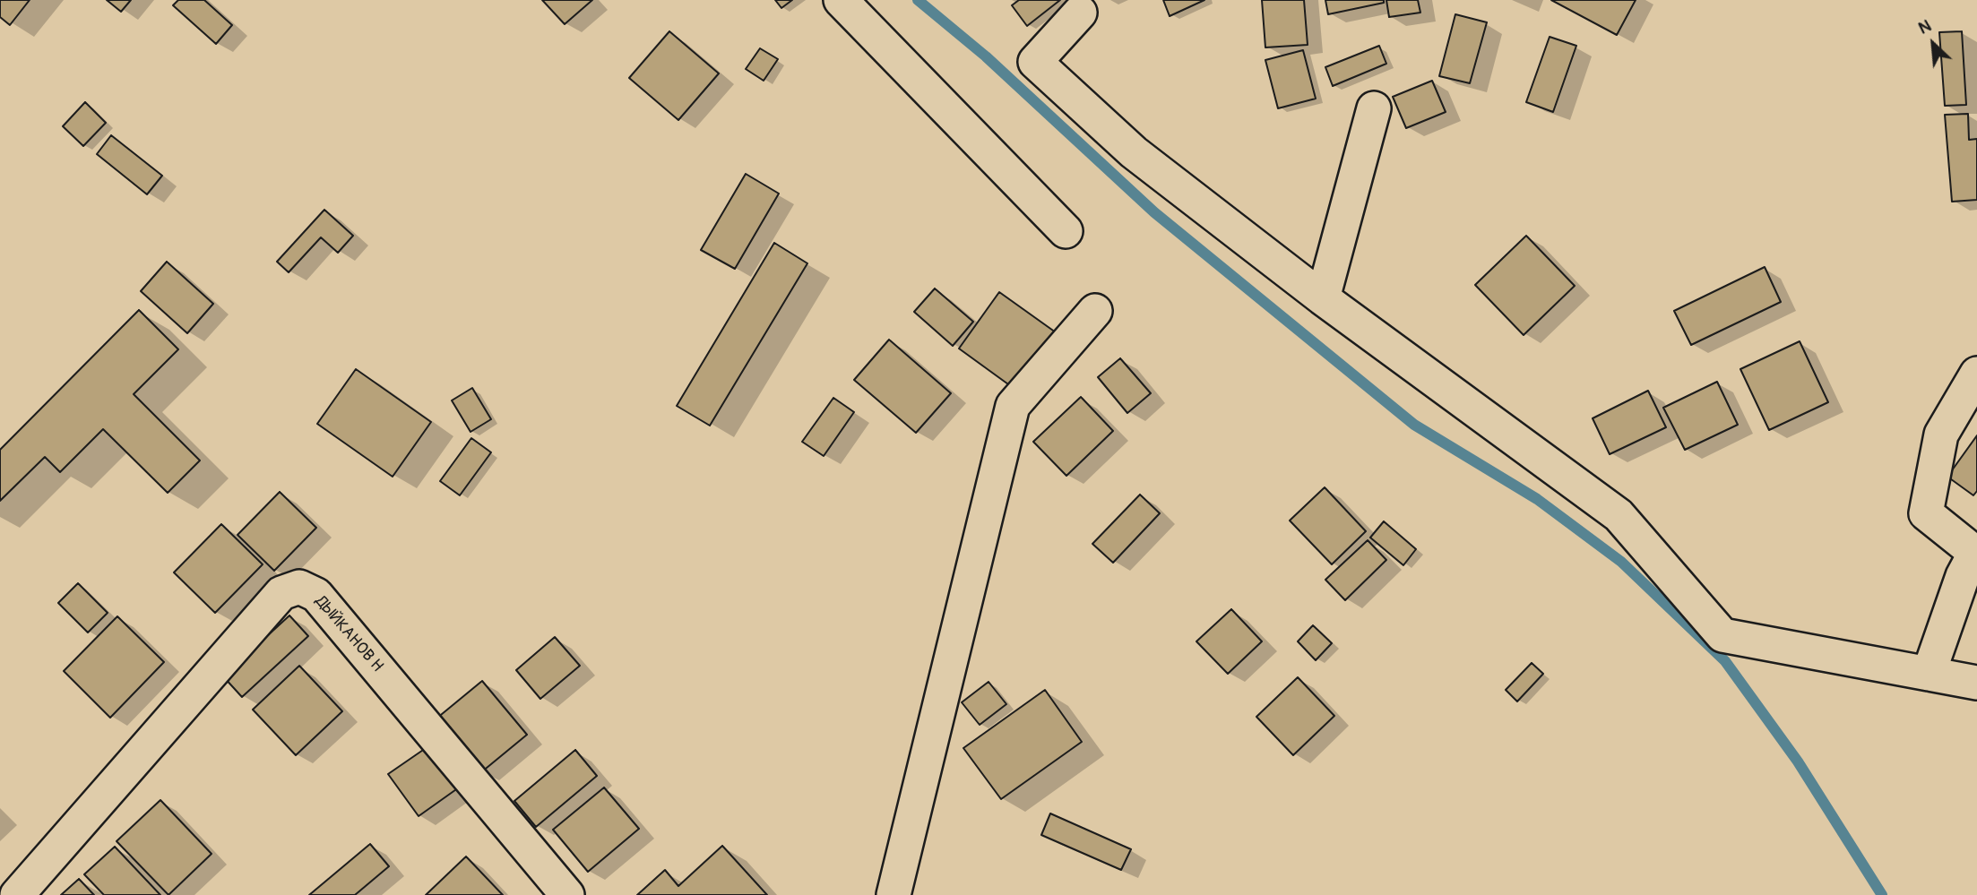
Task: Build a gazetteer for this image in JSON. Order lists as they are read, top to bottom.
{
  "streets": {
    "street": ["ДЫЙКАНОВ Н"]
  },
  "north": "top left"
}
